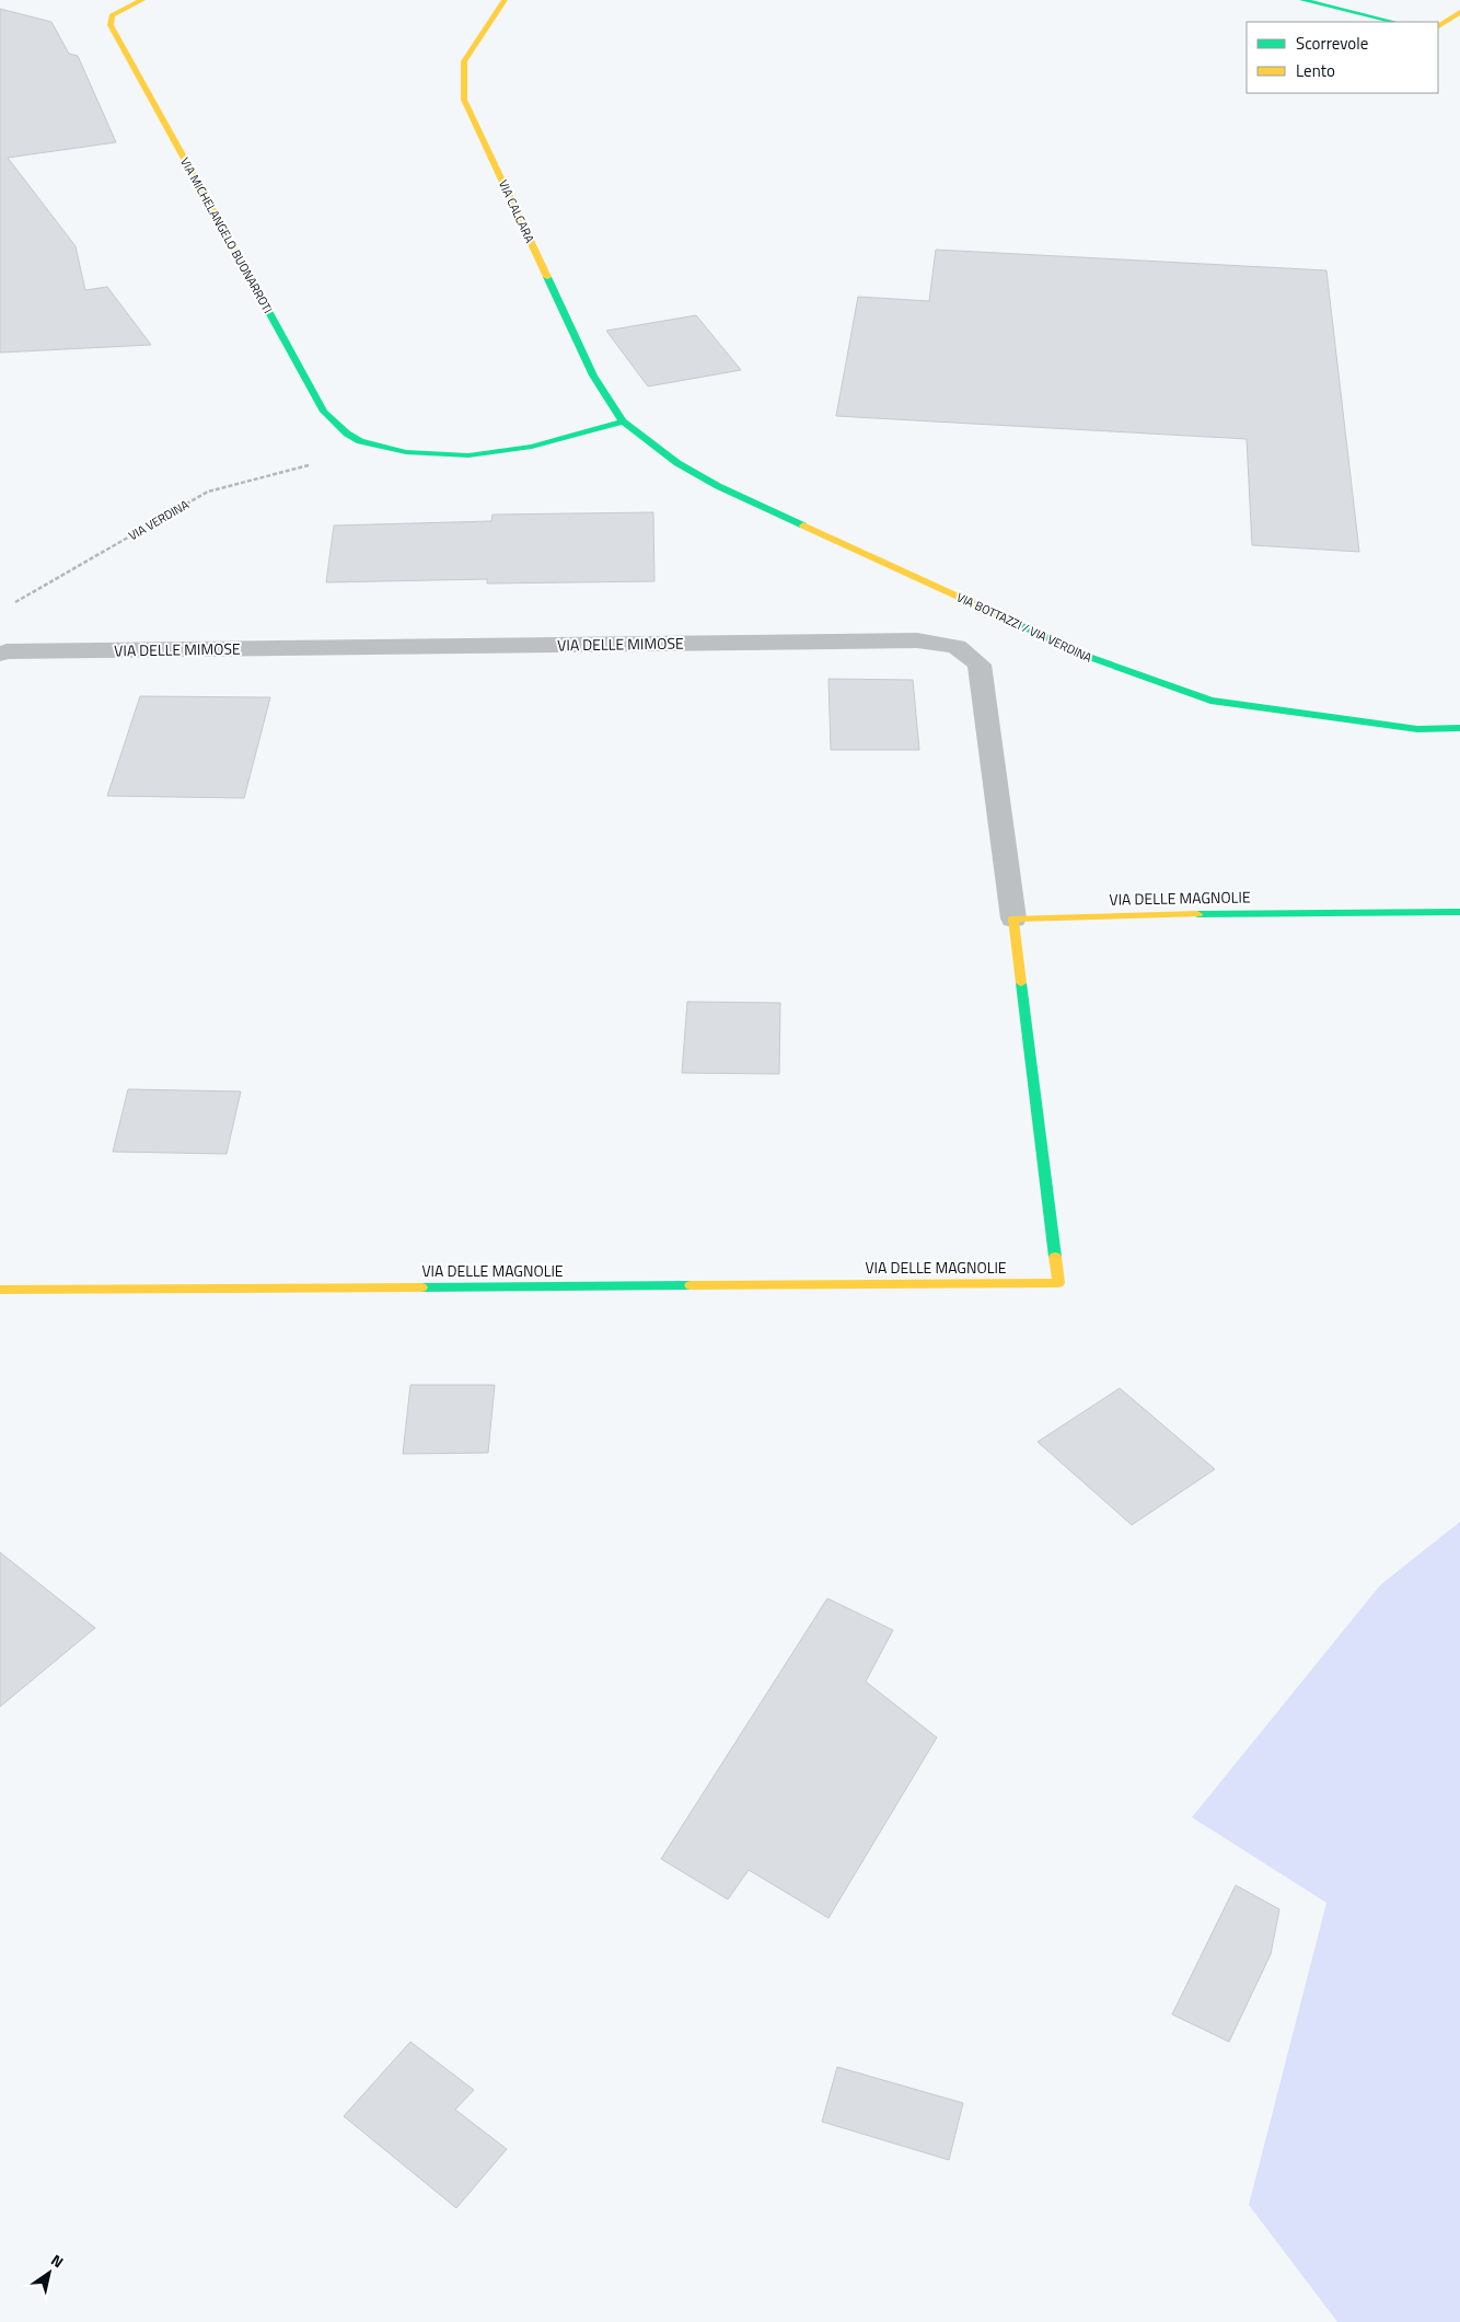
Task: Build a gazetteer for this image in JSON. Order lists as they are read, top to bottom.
{
  "streets": {
    "street": [
      "VIA CALCARA",
      "VIA MICHELANGELO BUONARROTI",
      "VIA BOTTAZZI / VIA VERDINA",
      "VIA DELLE MIMOSE",
      "VIA DELLE MAGNOLIE"
    ],
    "path": ["VIA VERDINA"]
  },
  "crossings": [
    ["VIA CALCARA", "VIA MICHELANGELO BUONARROTI"],
    ["VIA CALCARA", "VIA BOTTAZZI / VIA VERDINA"],
    ["VIA MICHELANGELO BUONARROTI", "VIA BOTTAZZI / VIA VERDINA"],
    ["VIA DELLE MIMOSE", "VIA DELLE MAGNOLIE"]
  ],
  "legend": ["Scorrevole", "Lento"],
  "north": "top right"
}
